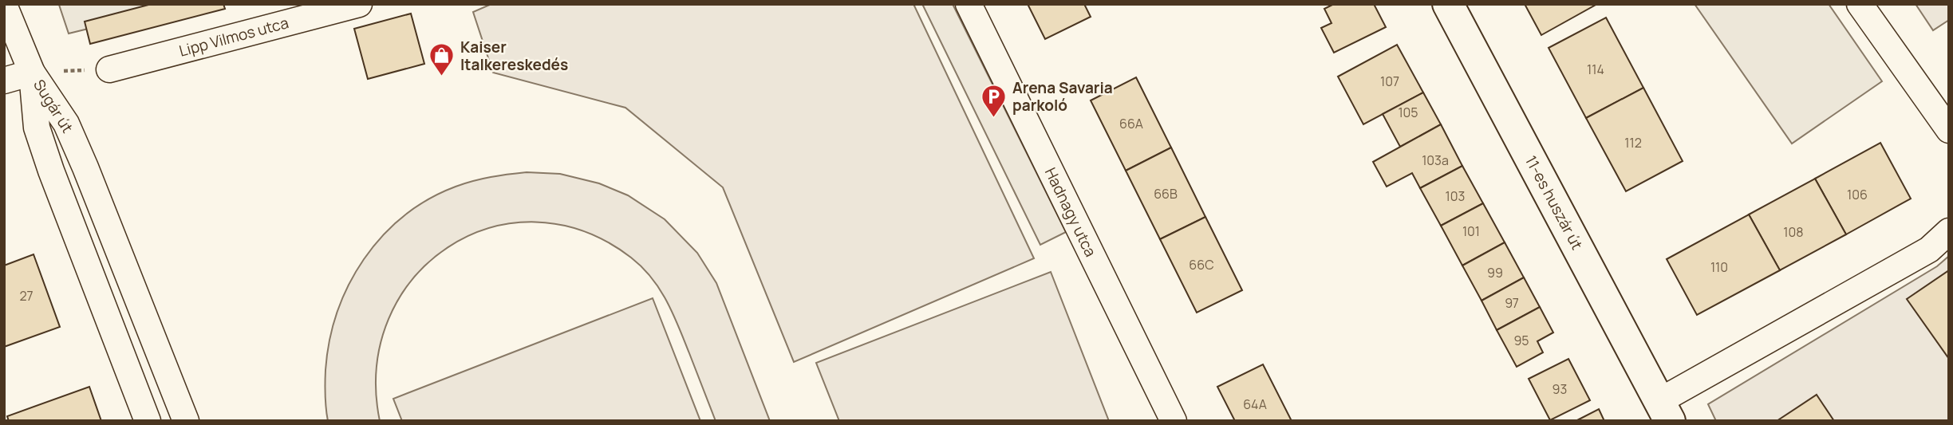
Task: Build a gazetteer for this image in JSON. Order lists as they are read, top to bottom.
{
  "streets": {
    "main road": ["11-es huszár út"],
    "street": ["Lipp Vilmos utca", "Sugár út", "Hadnagy utca"]
  },
  "places": {
    "shop": ["Kaiser Italkereskedés"],
    "parking": ["Arena Savaria parkoló"]
  },
  "house_numbers": [
    "114",
    "107",
    "105",
    "66A",
    "112",
    "103a",
    "66B",
    "106",
    "103",
    "101",
    "108",
    "66C",
    "110",
    "99",
    "27",
    "97",
    "95",
    "93",
    "64A"
  ]
}
